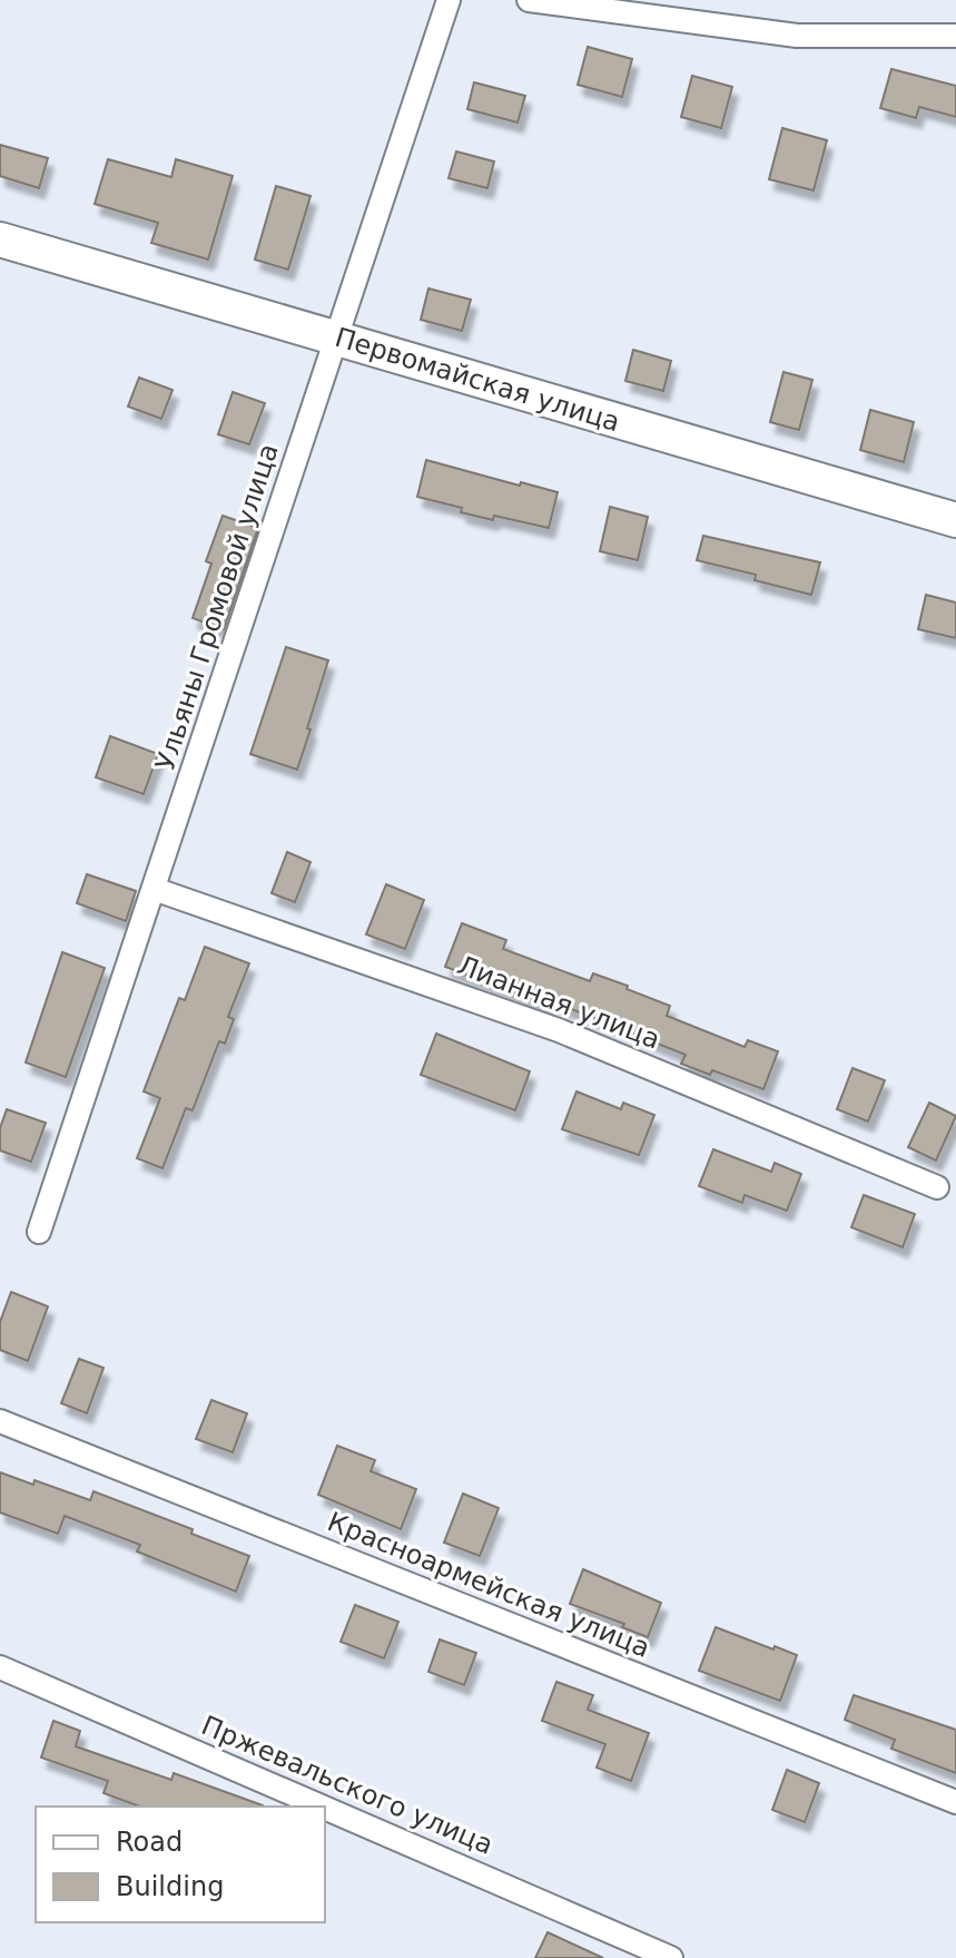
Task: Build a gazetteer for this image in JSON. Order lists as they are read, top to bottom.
{
  "streets": {
    "street": [
      "Первомайская улица",
      "Ульяны Громовой улица",
      "Лианная улица",
      "Красноармейская улица",
      "Пржевальского улица"
    ]
  },
  "crossings": [
    ["Первомайская улица", "Ульяны Громовой улица"],
    ["Ульяны Громовой улица", "Лианная улица"]
  ],
  "legend": ["Road", "Building"]
}
